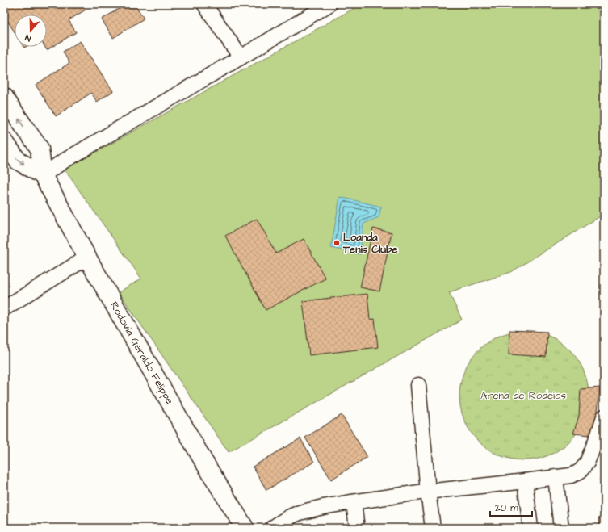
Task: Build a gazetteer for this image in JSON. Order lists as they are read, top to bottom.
{
  "streets": {
    "main road": ["Rodovia Geraldo Felippe"]
  },
  "parks": ["Arena de Rodeios"],
  "places": ["Loanda Tenis Clube"],
  "scale_bar": "20 m",
  "north": "bottom"
}
